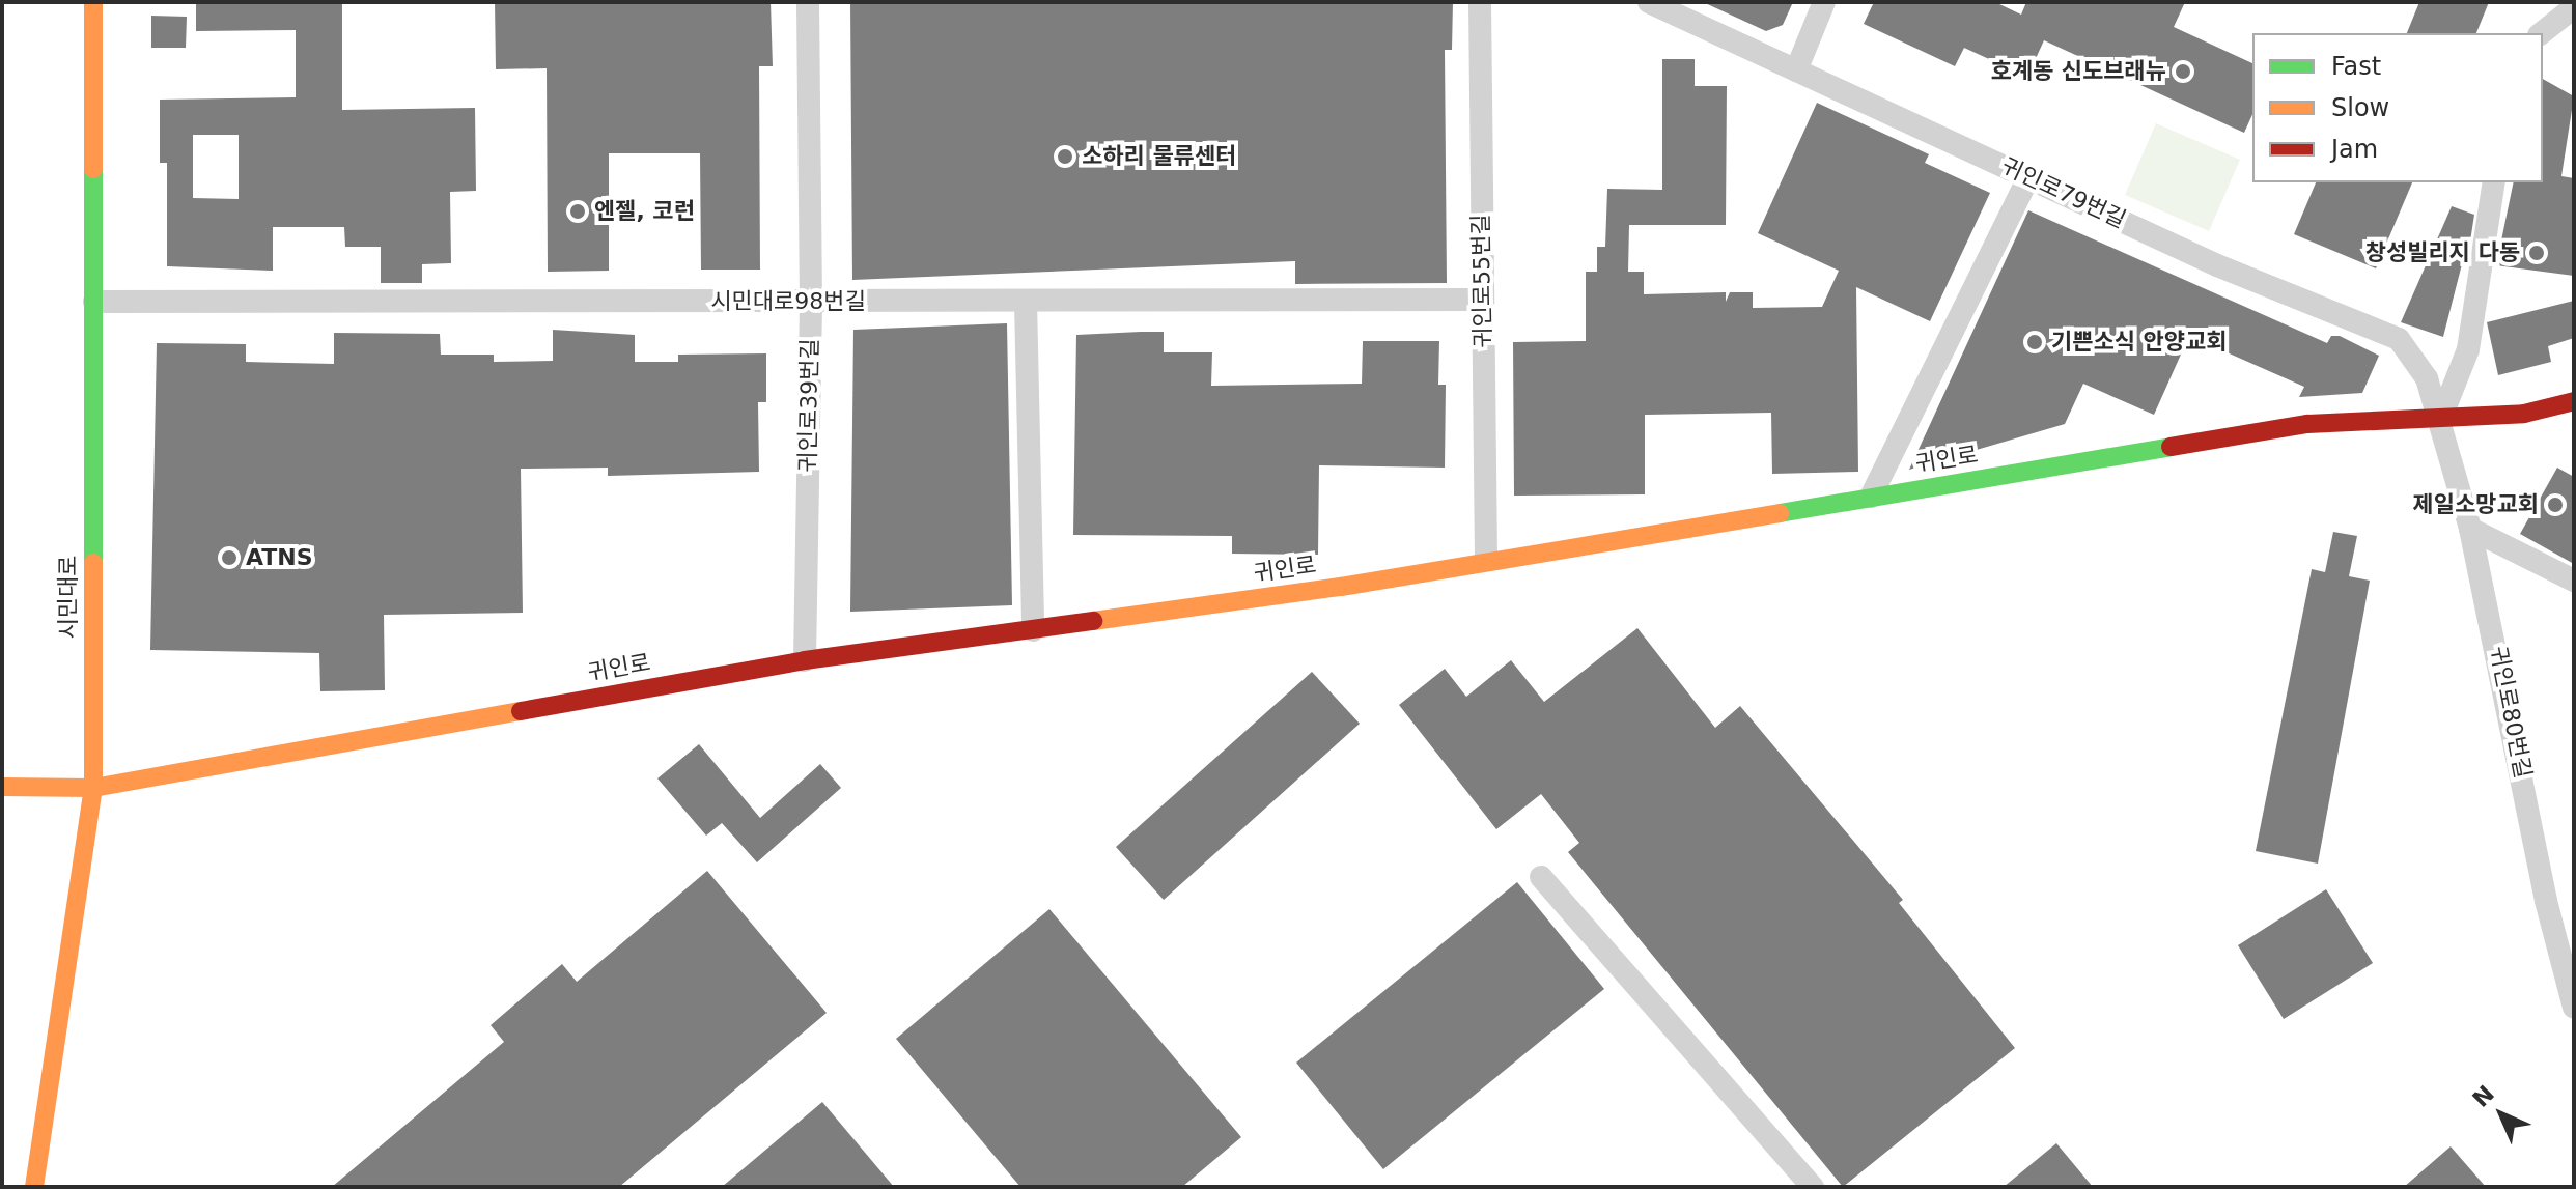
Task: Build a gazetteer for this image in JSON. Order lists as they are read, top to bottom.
{
  "streets": {
    "street": [
      "귀인로79번길",
      "귀인로55번길",
      "시민대로98번길",
      "귀인로39번길",
      "귀인로",
      "시민대로",
      "귀인로80번길"
    ]
  },
  "crossings": [
    ["귀인로79번길", "귀인로"],
    ["귀인로79번길", "귀인로80번길"],
    ["귀인로55번길", "시민대로98번길"],
    ["귀인로55번길", "귀인로"],
    ["시민대로98번길", "귀인로39번길"],
    ["시민대로98번길", "시민대로"],
    ["귀인로39번길", "귀인로"],
    ["귀인로", "시민대로"],
    ["귀인로", "귀인로80번길"]
  ],
  "places": [
    "호계동 신도브래뉴",
    "소하리 물류센터",
    "엔젤, 코런",
    "창성빌리지 다동",
    "기쁜소식 안양교회",
    "제일소망교회",
    "ATNS"
  ],
  "legend": ["Fast", "Slow", "Jam"],
  "north": "top left"
}
